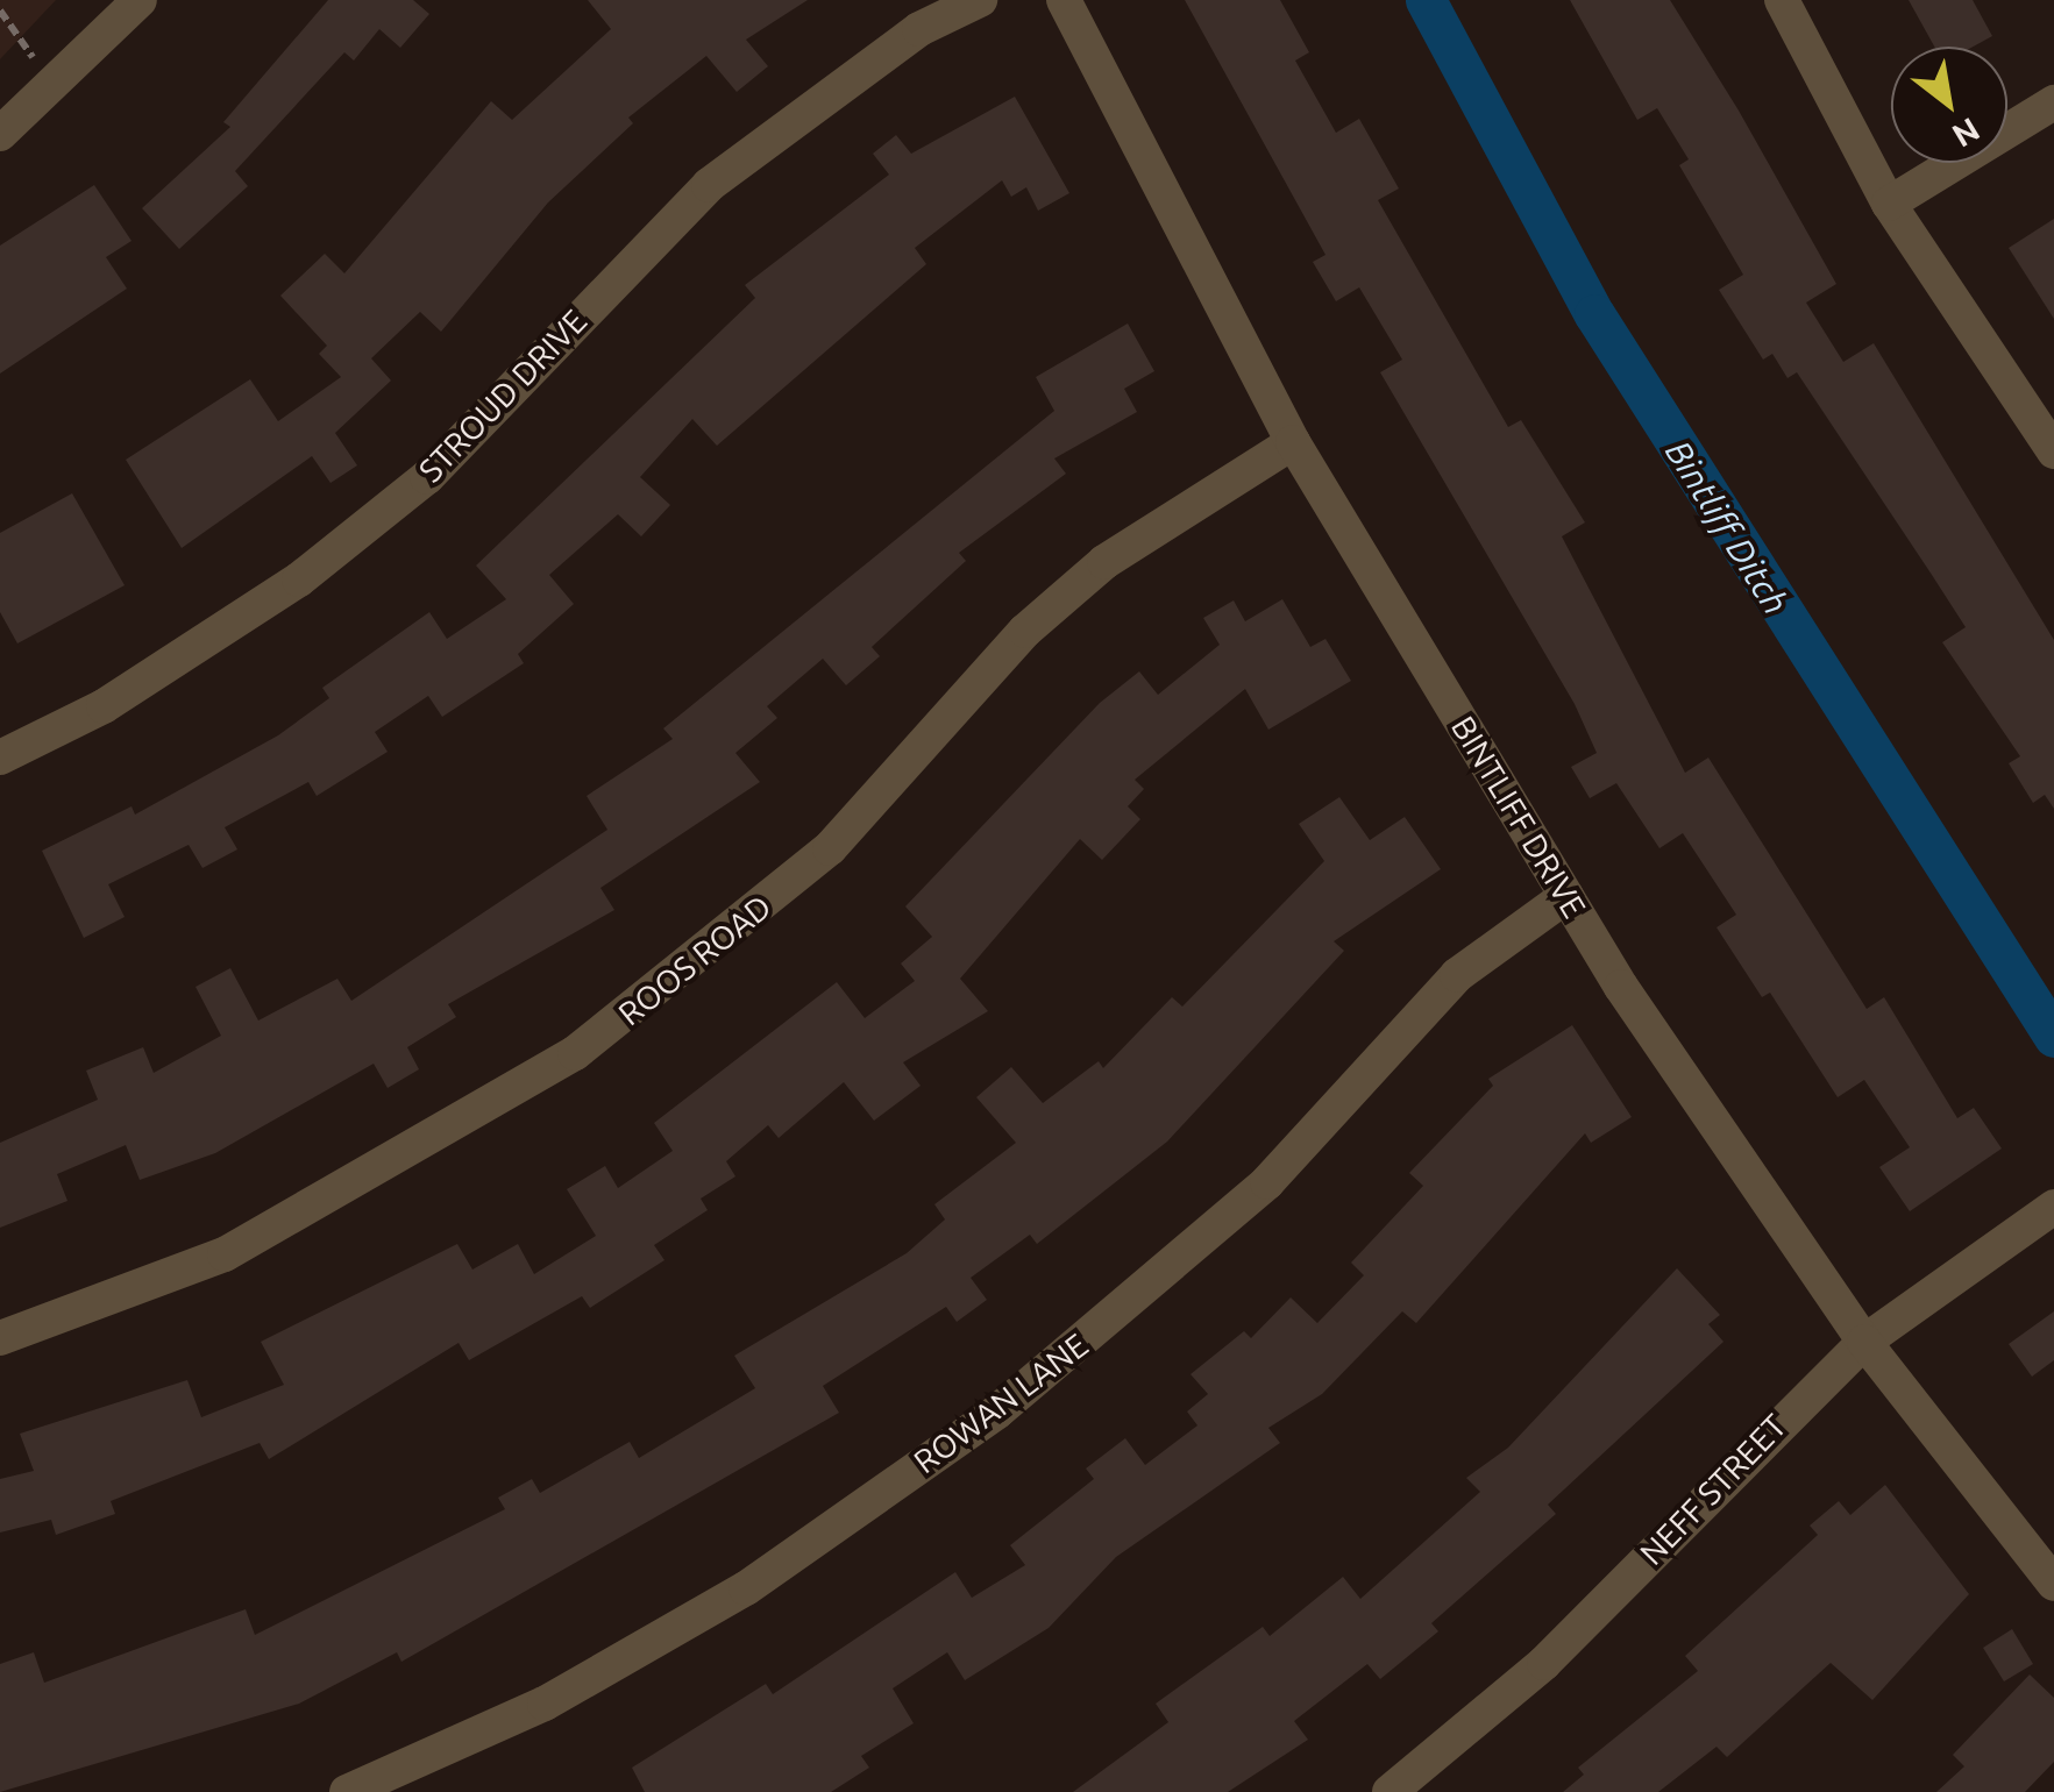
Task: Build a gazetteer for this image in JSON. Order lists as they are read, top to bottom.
{
  "streets": {
    "street": [
      "STROUD DRIVE",
      "BINTLIFF DRIVE",
      "ROOS ROAD",
      "ROWAN LANE",
      "NEFF STREET"
    ]
  },
  "crossings": [
    ["BINTLIFF DRIVE", "ROOS ROAD"],
    ["BINTLIFF DRIVE", "ROWAN LANE"],
    ["BINTLIFF DRIVE", "NEFF STREET"]
  ],
  "water": ["Bintliff Ditch"],
  "north": "bottom right"
}
